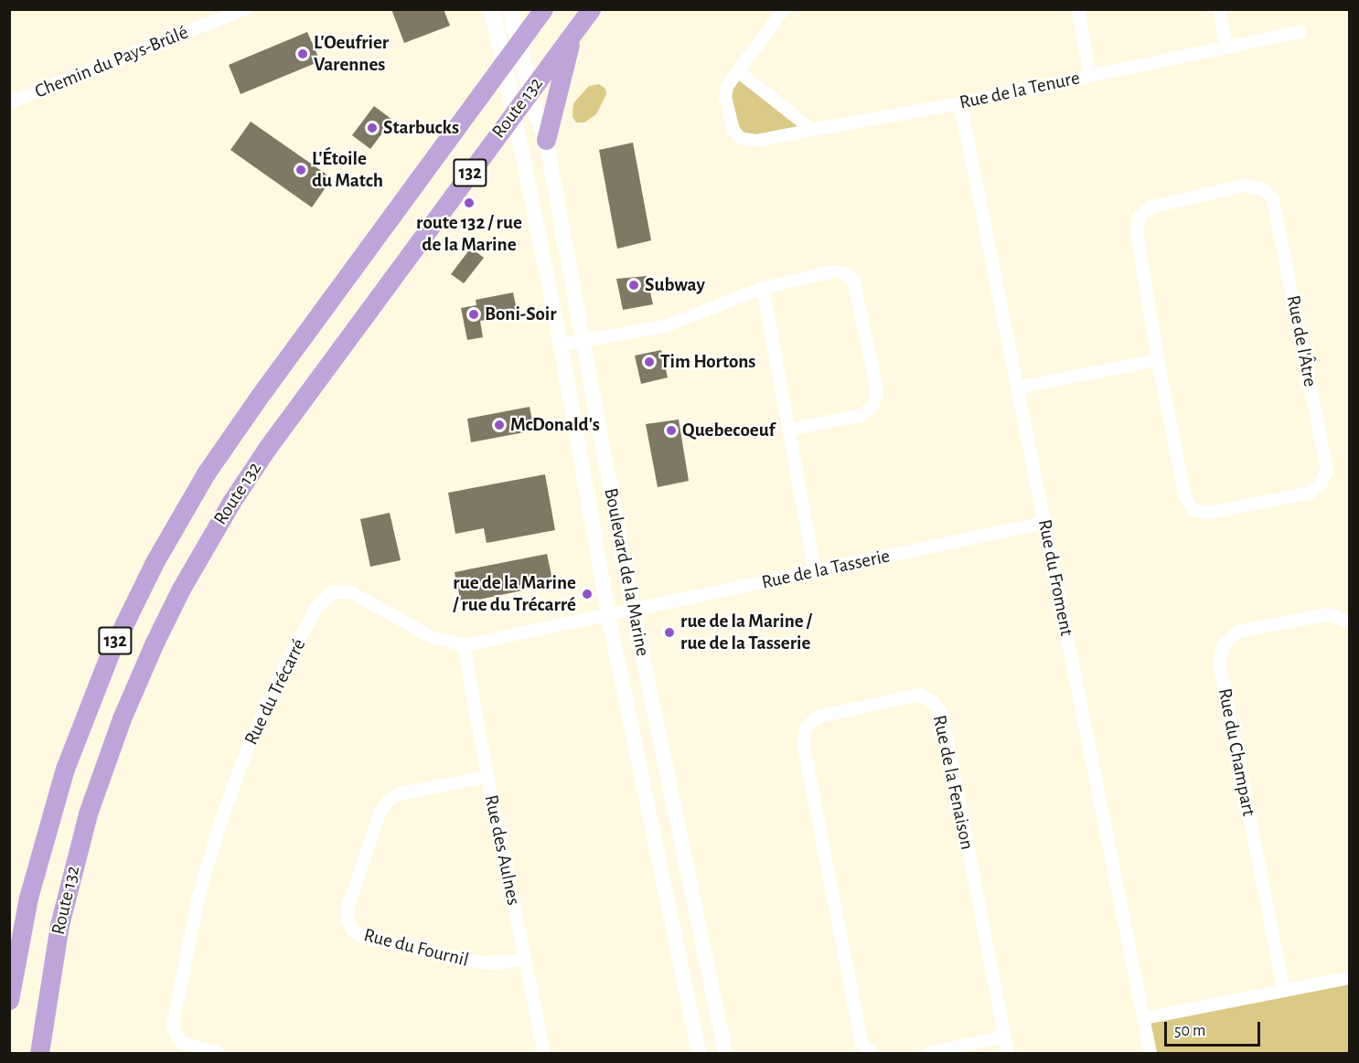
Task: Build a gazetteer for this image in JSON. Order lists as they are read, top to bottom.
{
  "streets": {
    "highway": ["Route 132", "132"],
    "street": [
      "Chemin du Pays-Brûlé",
      "Rue de la Tenure",
      "Rue de l'Âtre",
      "Rue de la Tasserie",
      "Boulevard de la Marine",
      "Rue du Froment",
      "Rue du Trécarré",
      "Rue du Champart",
      "Rue de la Fenaison",
      "Rue des Aulnes",
      "Rue du Fournil"
    ]
  },
  "crossings": [
    ["Rue de la Tenure", "Rue du Froment"],
    ["Route 132", "Boulevard de la Marine"],
    ["Rue de la Tasserie", "Boulevard de la Marine"],
    ["Rue de la Tasserie", "Rue du Froment"],
    ["Rue de la Tasserie", "Rue du Trécarré"],
    ["Boulevard de la Marine", "Rue du Trécarré"],
    ["Rue du Trécarré", "Rue des Aulnes"],
    ["Rue des Aulnes", "Rue du Fournil"]
  ],
  "places": [
    "L'Oeufrier Varennes",
    "Starbucks",
    "L'Étoile du Match",
    "route 132 / rue de la Marine",
    "Subway",
    "Boni-Soir",
    "Tim Hortons",
    "McDonald's",
    "Quebecoeuf",
    "rue de la Marine / rue du Trécarré",
    "rue de la Marine / rue de la Tasserie"
  ],
  "scale_bar": "50 m"
}
